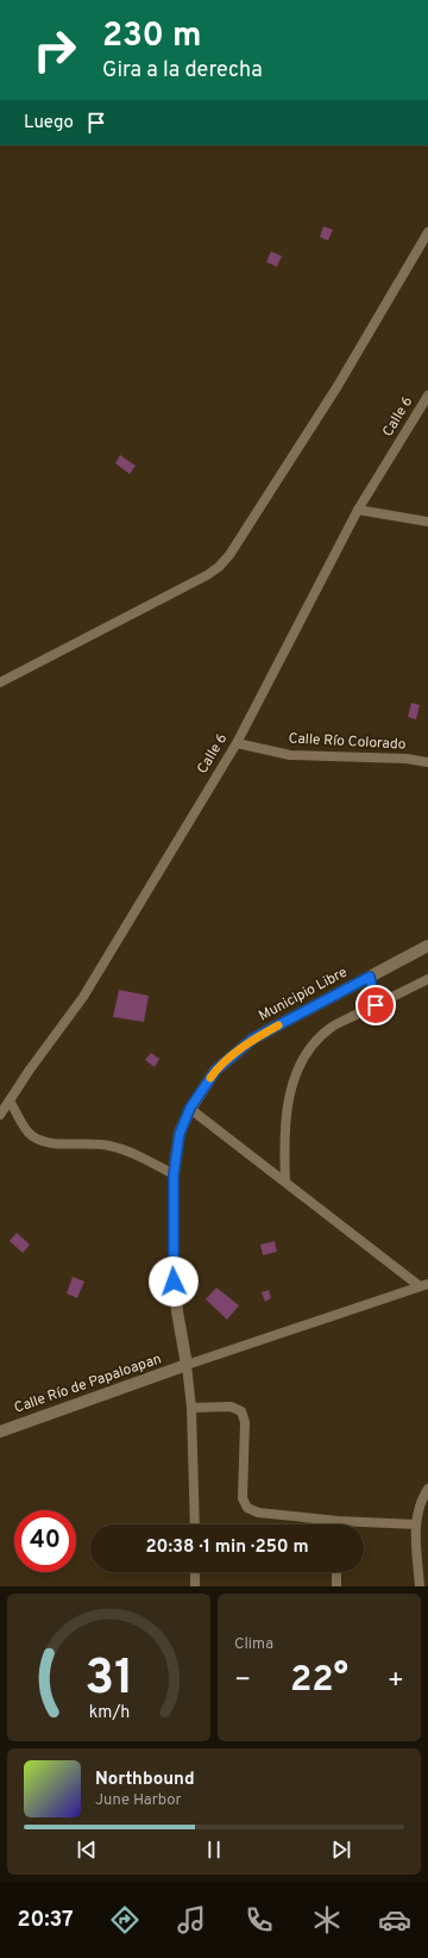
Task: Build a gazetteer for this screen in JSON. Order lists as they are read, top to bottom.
{
  "streets": {
    "street": [
      "Calle 6",
      "Calle Río Colorado",
      "Municipio Libre",
      "Calle Río de Papaloapan"
    ]
  },
  "crossings": [
    ["Calle 6", "Calle Río Colorado"],
    ["Municipio Libre", "Calle Río de Papaloapan"]
  ],
  "page": {
    "turn": ["230 m", "Gira a la derecha"],
    "then": "Luego",
    "limit": "40",
    "trip": "20:38 · 1 min · 250 m",
    "tile": "Clima",
    "heat": ["−", "22°", "+"],
    "song": ["Northbound", "June Harbor"],
    "tabs": "20:37",
    "gauge": ["31", "km/h"]
  }
}
